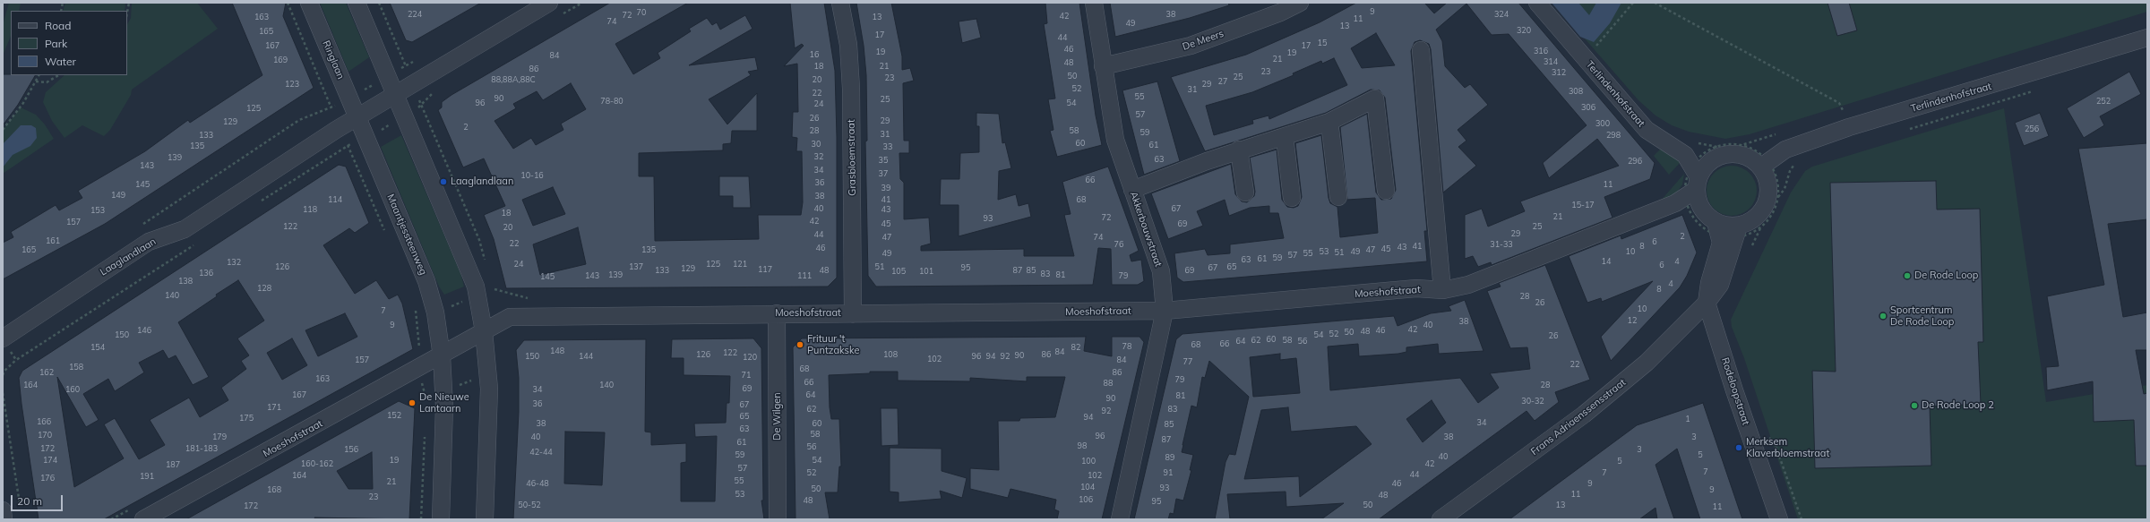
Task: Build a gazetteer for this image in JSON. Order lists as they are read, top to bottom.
{
  "streets": {
    "street": [
      "De Meers",
      "Ringlaan",
      "Terlindenhofstraat",
      "Grasbloemstraat",
      "Akkerbouwstraat",
      "Maantjessteenweg",
      "Laaglandlaan",
      "Moeshofstraat",
      "Rodeloopstraat",
      "De Wilgen",
      "Frans Adriaenssensstraat"
    ]
  },
  "crossings": [
    ["De Meers", "Akkerbouwstraat"],
    ["Ringlaan", "Maantjessteenweg"],
    ["Ringlaan", "Laaglandlaan"],
    ["Terlindenhofstraat", "Moeshofstraat"],
    ["Terlindenhofstraat", "Frans Adriaenssensstraat"],
    ["Grasbloemstraat", "Moeshofstraat"],
    ["Akkerbouwstraat", "Moeshofstraat"],
    ["Maantjessteenweg", "Laaglandlaan"],
    ["Maantjessteenweg", "Moeshofstraat"],
    ["Moeshofstraat", "De Wilgen"],
    ["Moeshofstraat", "Frans Adriaenssensstraat"],
    ["Rodeloopstraat", "Frans Adriaenssensstraat"]
  ],
  "places": [
    "Laaglandlaan",
    "De Rode Loop",
    "Sportcentrum De Rode Loop",
    "Frituur 't Puntzakske",
    "De Nieuwe Lantaarn",
    "De Rode Loop 2",
    "Merksem Klaverbloemstraat"
  ],
  "house_numbers": [
    "9",
    "70",
    "224",
    "38",
    "324",
    "72",
    "42",
    "163",
    "13",
    "11",
    "74",
    "49",
    "13",
    "320",
    "165",
    "17",
    "44",
    "15",
    "167",
    "17",
    "46",
    "316",
    "19",
    "19",
    "16",
    "84",
    "21",
    "169",
    "314",
    "48",
    "18",
    "21",
    "86",
    "23",
    "312",
    "50",
    "25",
    "23",
    "88,88A,88C",
    "20",
    "27",
    "123",
    "29",
    "52",
    "31",
    "308",
    "22",
    "55",
    "90",
    "25",
    "78-80",
    "252",
    "96",
    "54",
    "24",
    "306",
    "125",
    "57",
    "26",
    "29",
    "129",
    "300",
    "2",
    "256",
    "28",
    "58",
    "59",
    "31",
    "133",
    "298",
    "60",
    "30",
    "61",
    "135",
    "33",
    "32",
    "139",
    "63",
    "35",
    "296",
    "143",
    "34",
    "37",
    "10-16",
    "66",
    "36",
    "145",
    "11",
    "39",
    "149",
    "38",
    "114",
    "41",
    "68",
    "15-17",
    "40",
    "67",
    "118",
    "43",
    "153",
    "18",
    "21",
    "72",
    "93",
    "42",
    "157",
    "45",
    "69",
    "122",
    "25",
    "20",
    "29",
    "44",
    "2",
    "47",
    "74",
    "161",
    "6",
    "22",
    "76",
    "31-33",
    "41",
    "8",
    "43",
    "46",
    "45",
    "165",
    "135",
    "47",
    "53",
    "49",
    "10",
    "51",
    "49",
    "55",
    "57",
    "59",
    "61",
    "63",
    "14",
    "4",
    "132",
    "24",
    "125",
    "121",
    "6",
    "126",
    "137",
    "51",
    "65",
    "95",
    "67",
    "129",
    "117",
    "133",
    "48",
    "87",
    "85",
    "69",
    "105",
    "101",
    "136",
    "83",
    "139",
    "81",
    "143",
    "111",
    "79",
    "145",
    "138",
    "4",
    "128",
    "8",
    "140",
    "28",
    "26",
    "10",
    "7",
    "12",
    "38",
    "9",
    "40",
    "42",
    "146",
    "46",
    "48",
    "50",
    "52",
    "150",
    "54",
    "26",
    "60",
    "62",
    "58",
    "64",
    "56",
    "66",
    "68",
    "78",
    "154",
    "82",
    "148",
    "84",
    "122",
    "126",
    "108",
    "86",
    "90",
    "150",
    "144",
    "96",
    "94",
    "92",
    "120",
    "102",
    "157",
    "84",
    "77",
    "22",
    "158",
    "68",
    "162",
    "86",
    "71",
    "163",
    "79",
    "66",
    "88",
    "164",
    "140",
    "28",
    "69",
    "160",
    "34",
    "167",
    "64",
    "81",
    "90",
    "30-32",
    "36",
    "67",
    "171",
    "62",
    "83",
    "92",
    "152",
    "65",
    "94",
    "175",
    "1",
    "166",
    "34",
    "38",
    "60",
    "85",
    "63",
    "58",
    "170",
    "96",
    "179",
    "40",
    "38",
    "3",
    "87",
    "61",
    "98",
    "56",
    "172",
    "181-183",
    "156",
    "3",
    "42-44",
    "59",
    "5",
    "40",
    "89",
    "174",
    "19",
    "54",
    "100",
    "5",
    "160-162",
    "42",
    "187",
    "57",
    "7",
    "52",
    "91",
    "7",
    "44",
    "164",
    "102",
    "191",
    "176",
    "55",
    "21",
    "46-48",
    "46",
    "9",
    "104",
    "93",
    "50",
    "168",
    "9",
    "53",
    "11",
    "48",
    "23",
    "106",
    "48",
    "95",
    "50-52",
    "50",
    "13",
    "172",
    "11"
  ],
  "legend": ["Road", "Park", "Water"],
  "scale_bar": "20 m"
}
